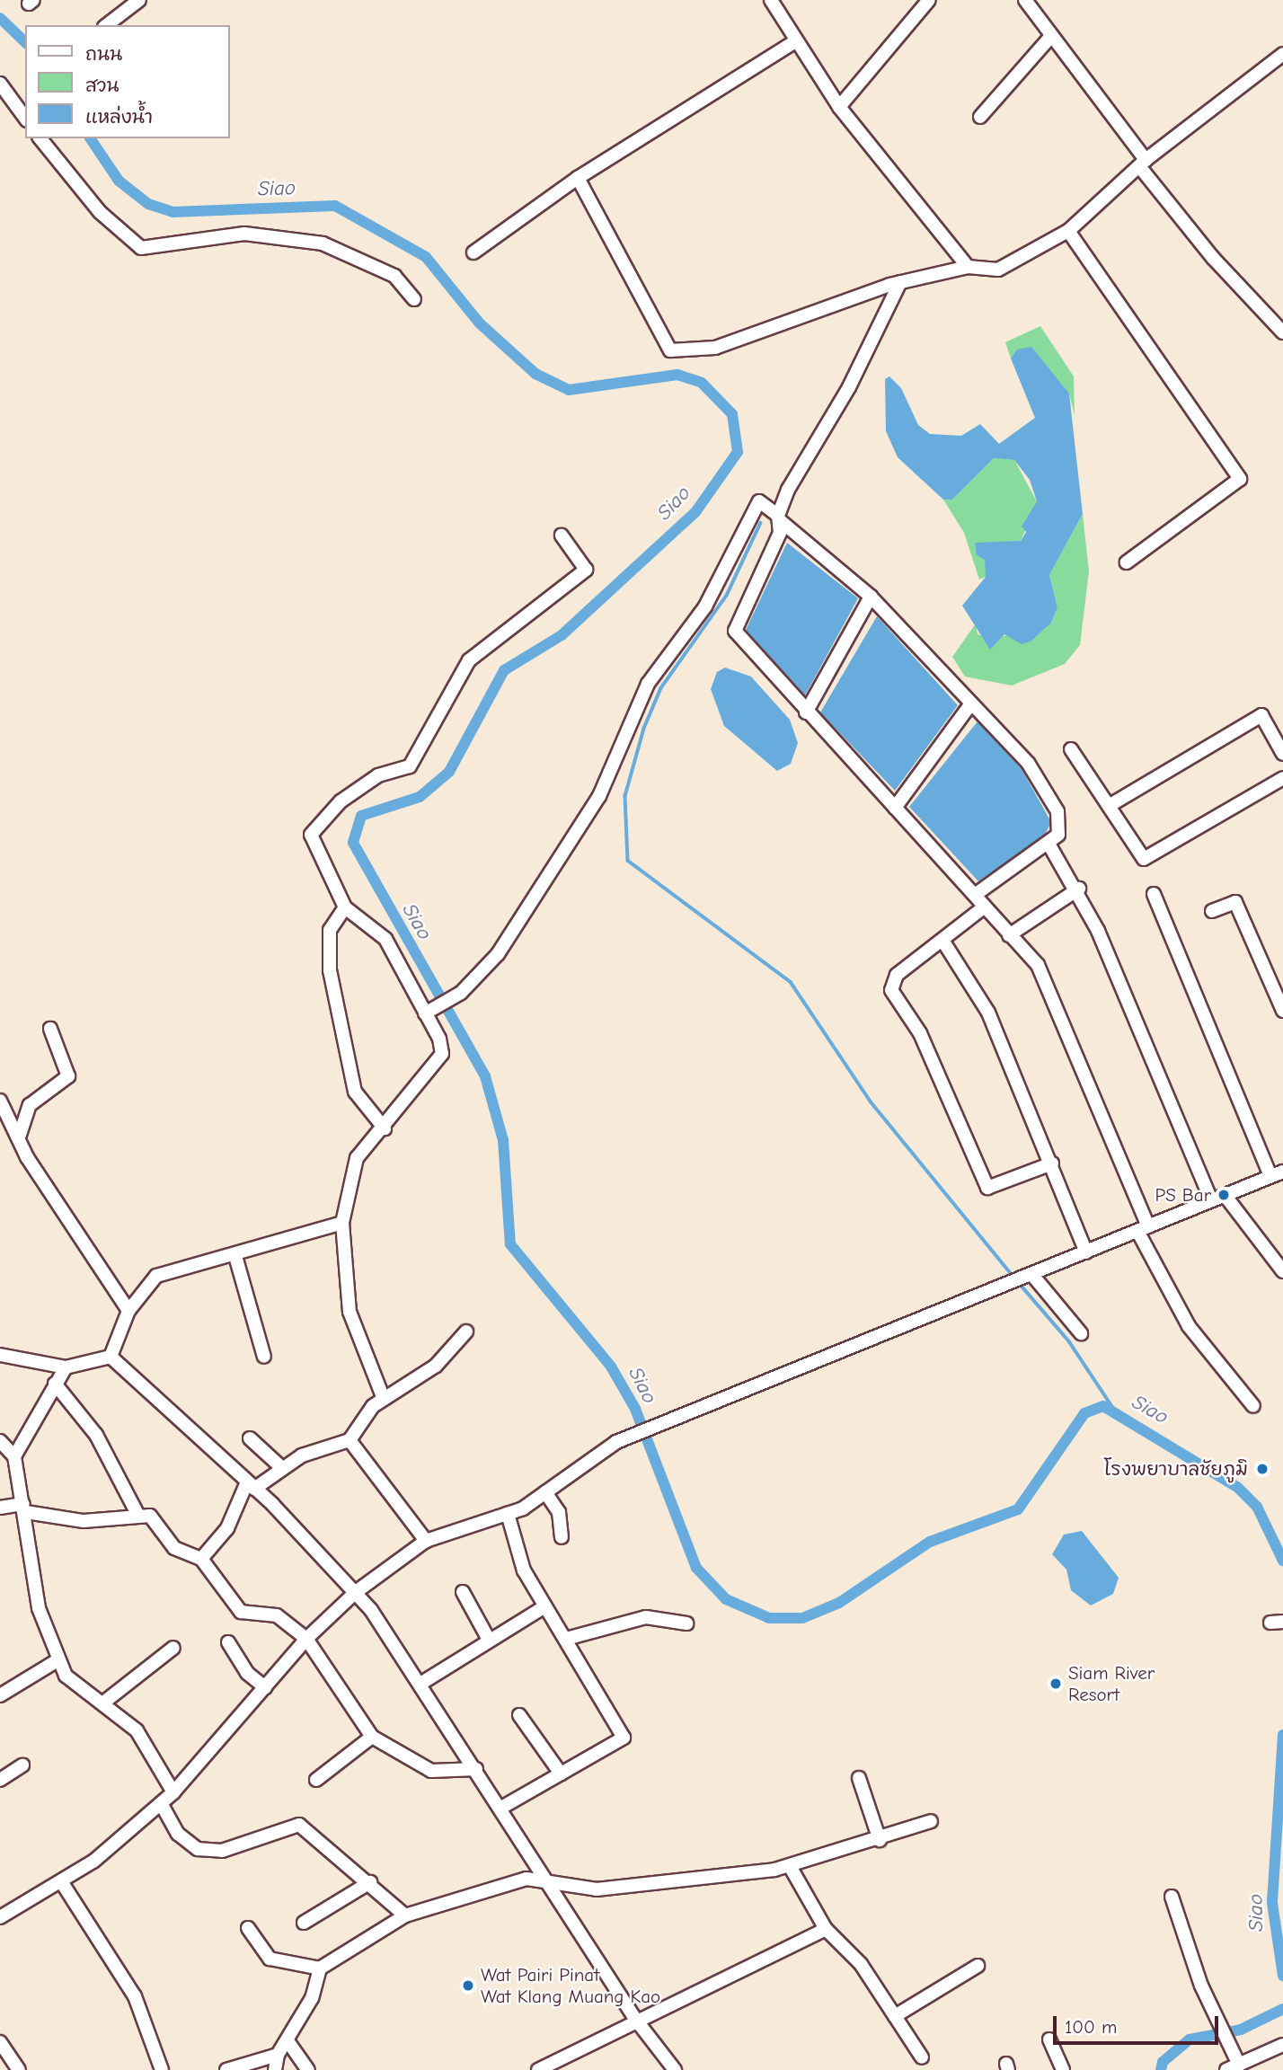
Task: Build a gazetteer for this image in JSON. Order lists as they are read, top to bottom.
{
  "water": ["Siao"],
  "places": [
    "PS Bar",
    "โรงพยาบาลชัยภูมิ",
    "Siam River Resort",
    "Wat Pairi Pinat Wat Klang Muang Kao"
  ],
  "legend": ["ถนน", "สวน", "แหล่งน้ำ"],
  "scale_bar": "100 m"
}
